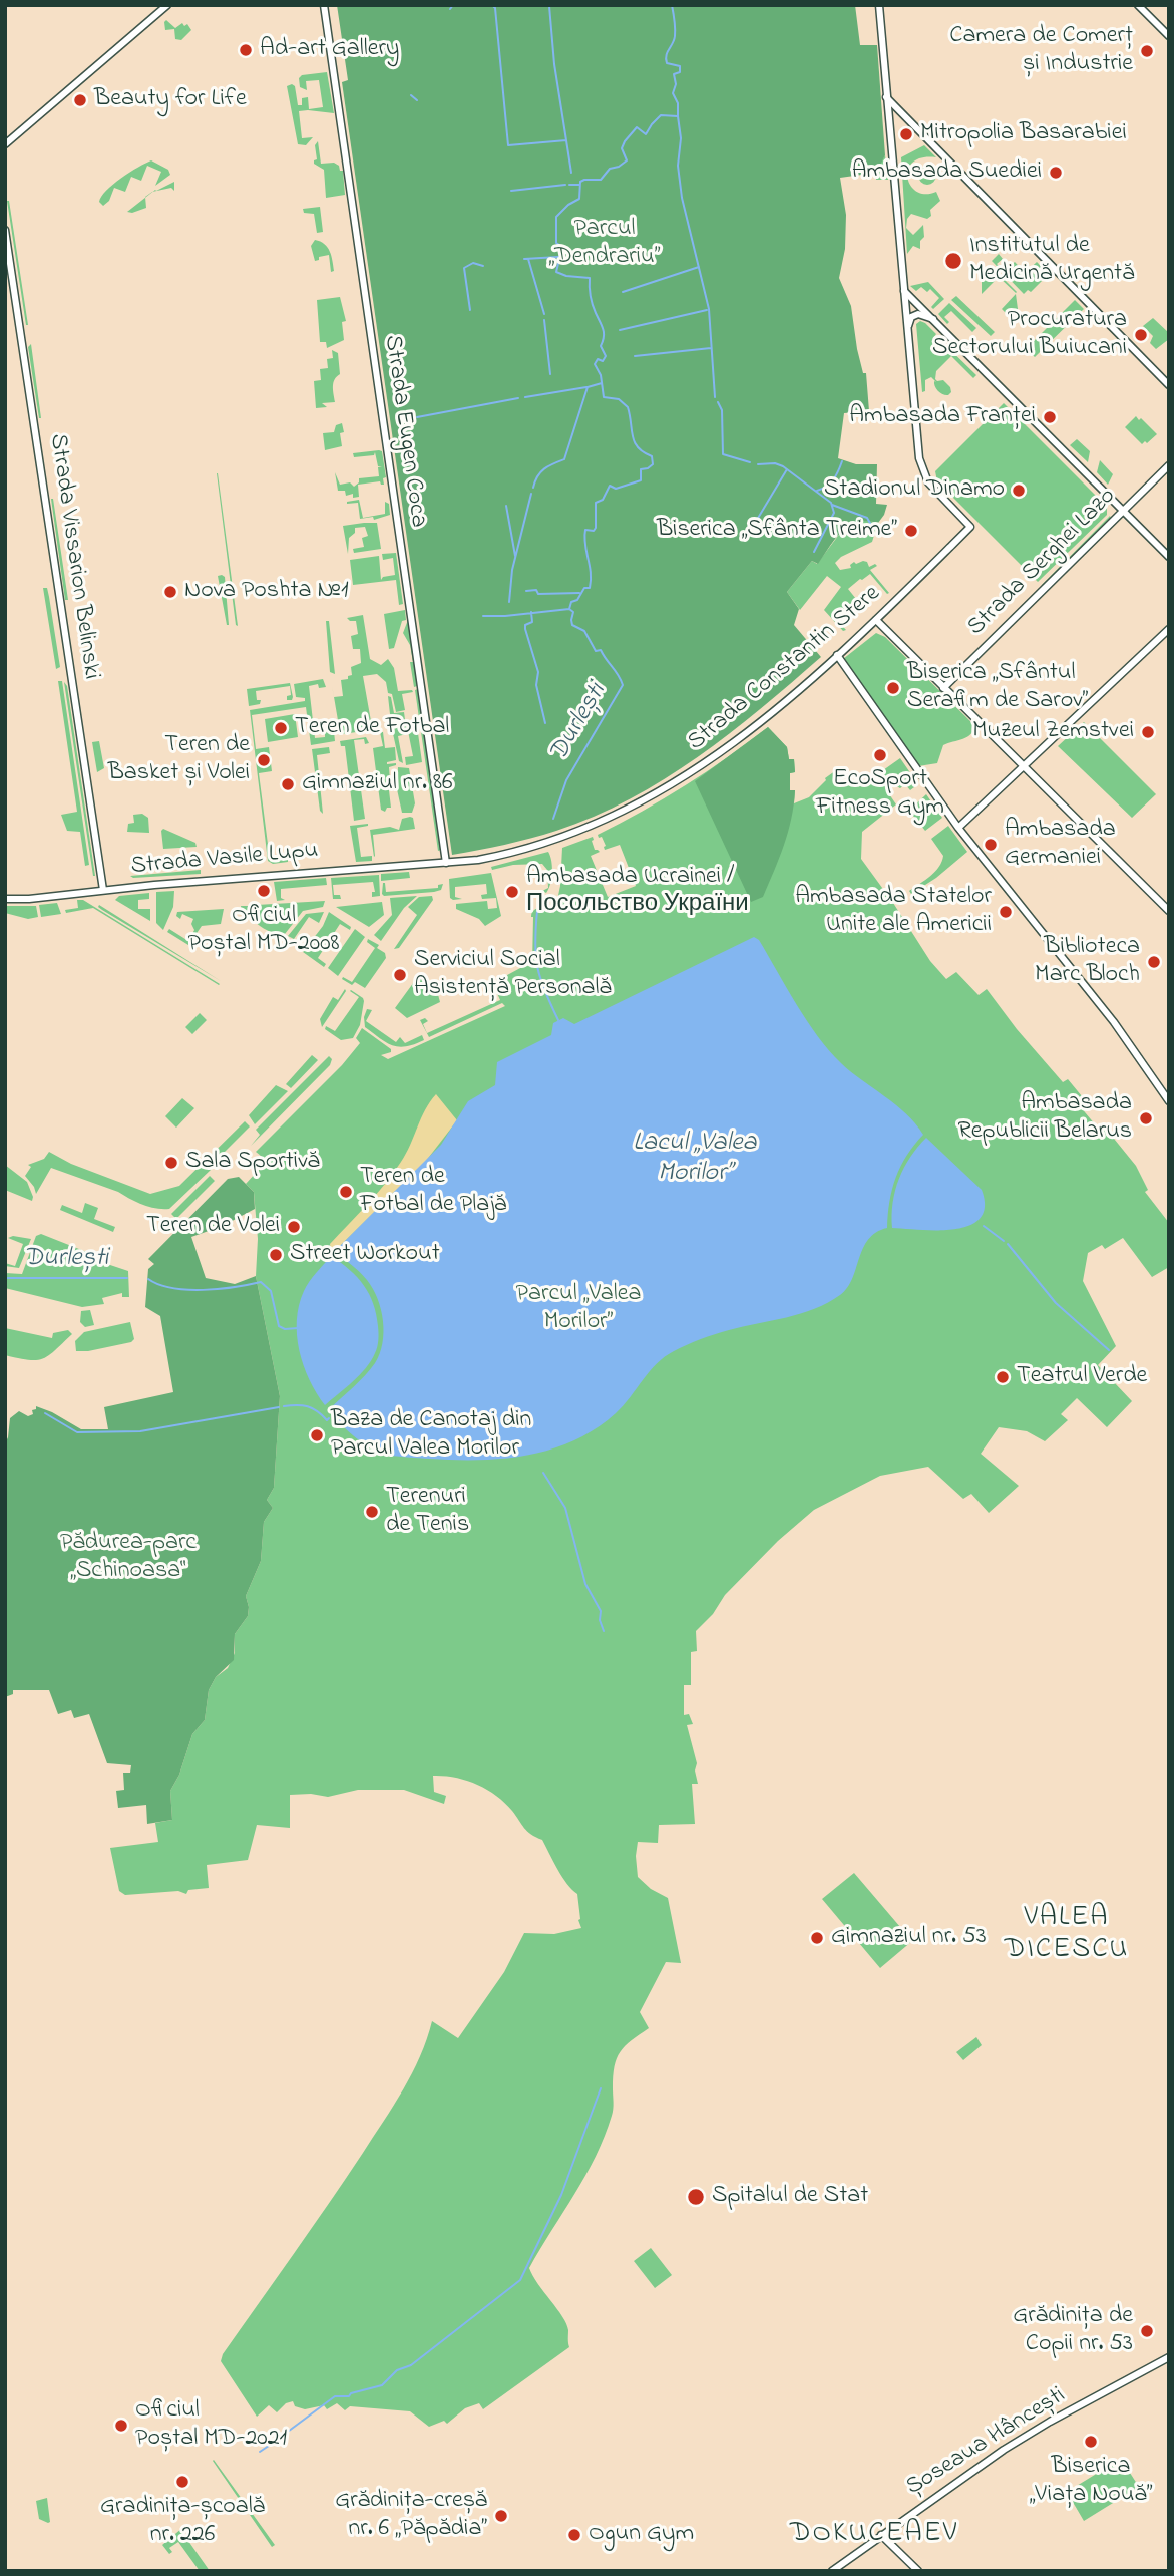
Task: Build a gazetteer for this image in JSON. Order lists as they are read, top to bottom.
{
  "streets": {
    "main road": [
      "Strada Eugen Coca",
      "Strada Vissarion Belinski",
      "Strada Serghei Lazo",
      "Strada Constantin Stere",
      "Strada Vasile Lupu",
      "Șoseaua Hâncești"
    ]
  },
  "crossings": [
    ["Strada Eugen Coca", "Strada Constantin Stere"],
    ["Strada Eugen Coca", "Strada Vasile Lupu"],
    ["Strada Vissarion Belinski", "Strada Vasile Lupu"],
    ["Strada Constantin Stere", "Strada Vasile Lupu"]
  ],
  "districts": ["VALEA DICESCU", "DOKUCEAEV"],
  "water": ["Durlești", "Lacul „Valea Morilor”"],
  "parks": ["Parcul „Dendrariu”", "Parcul „Valea Morilor”", "Pădurea-parc „Schinoasa“"],
  "places": [
    "Ad-art Gallery",
    "Camera de Comerț și Industrie",
    "Beauty for Life",
    "Mitropolia Basarabiei",
    "Ambasada Suediei",
    "Institutul de Medicină Urgentă",
    "Procuratura Sectorului Buiucani",
    "Ambasada Franței",
    "Stadionul Dinamo",
    "Biserica „Sfânta Treime”",
    "Nova Poshta №1",
    "Biserica „Sfântul Serafim de Sarov”",
    "Teren de Fotbal",
    "Muzeul Zemstvei",
    "EcoSport Fitness Gym",
    "Teren de Basket și Volei",
    "Gimnaziul nr. 86",
    "Ambasada Germaniei",
    "Oficiul Poștal MD-2008",
    "Ambasada Ucrainei / Посольство України",
    "Ambasada Statelor Unite ale Americii",
    "Biblioteca Marc Bloch",
    "Serviciul Social Asistență Personală",
    "Ambasada Republicii Belarus",
    "Sala Sportivă",
    "Teren de Fotbal de Plajă",
    "Teren de Volei",
    "Street Workout",
    "Teatrul Verde",
    "Baza de Canotaj din Parcul Valea Morilor",
    "Terenuri de Tenis",
    "Gimnaziul nr. 53",
    "Spitalul de Stat",
    "Grădinița de Copii nr. 53",
    "Oficiul Poștal MD-2021",
    "Biserica „Viața Nouă”",
    "Gradinița-școală nr. 226",
    "Grădinița-creșă nr. 6 „Păpădia”",
    "Ogun Gym"
  ]
}
